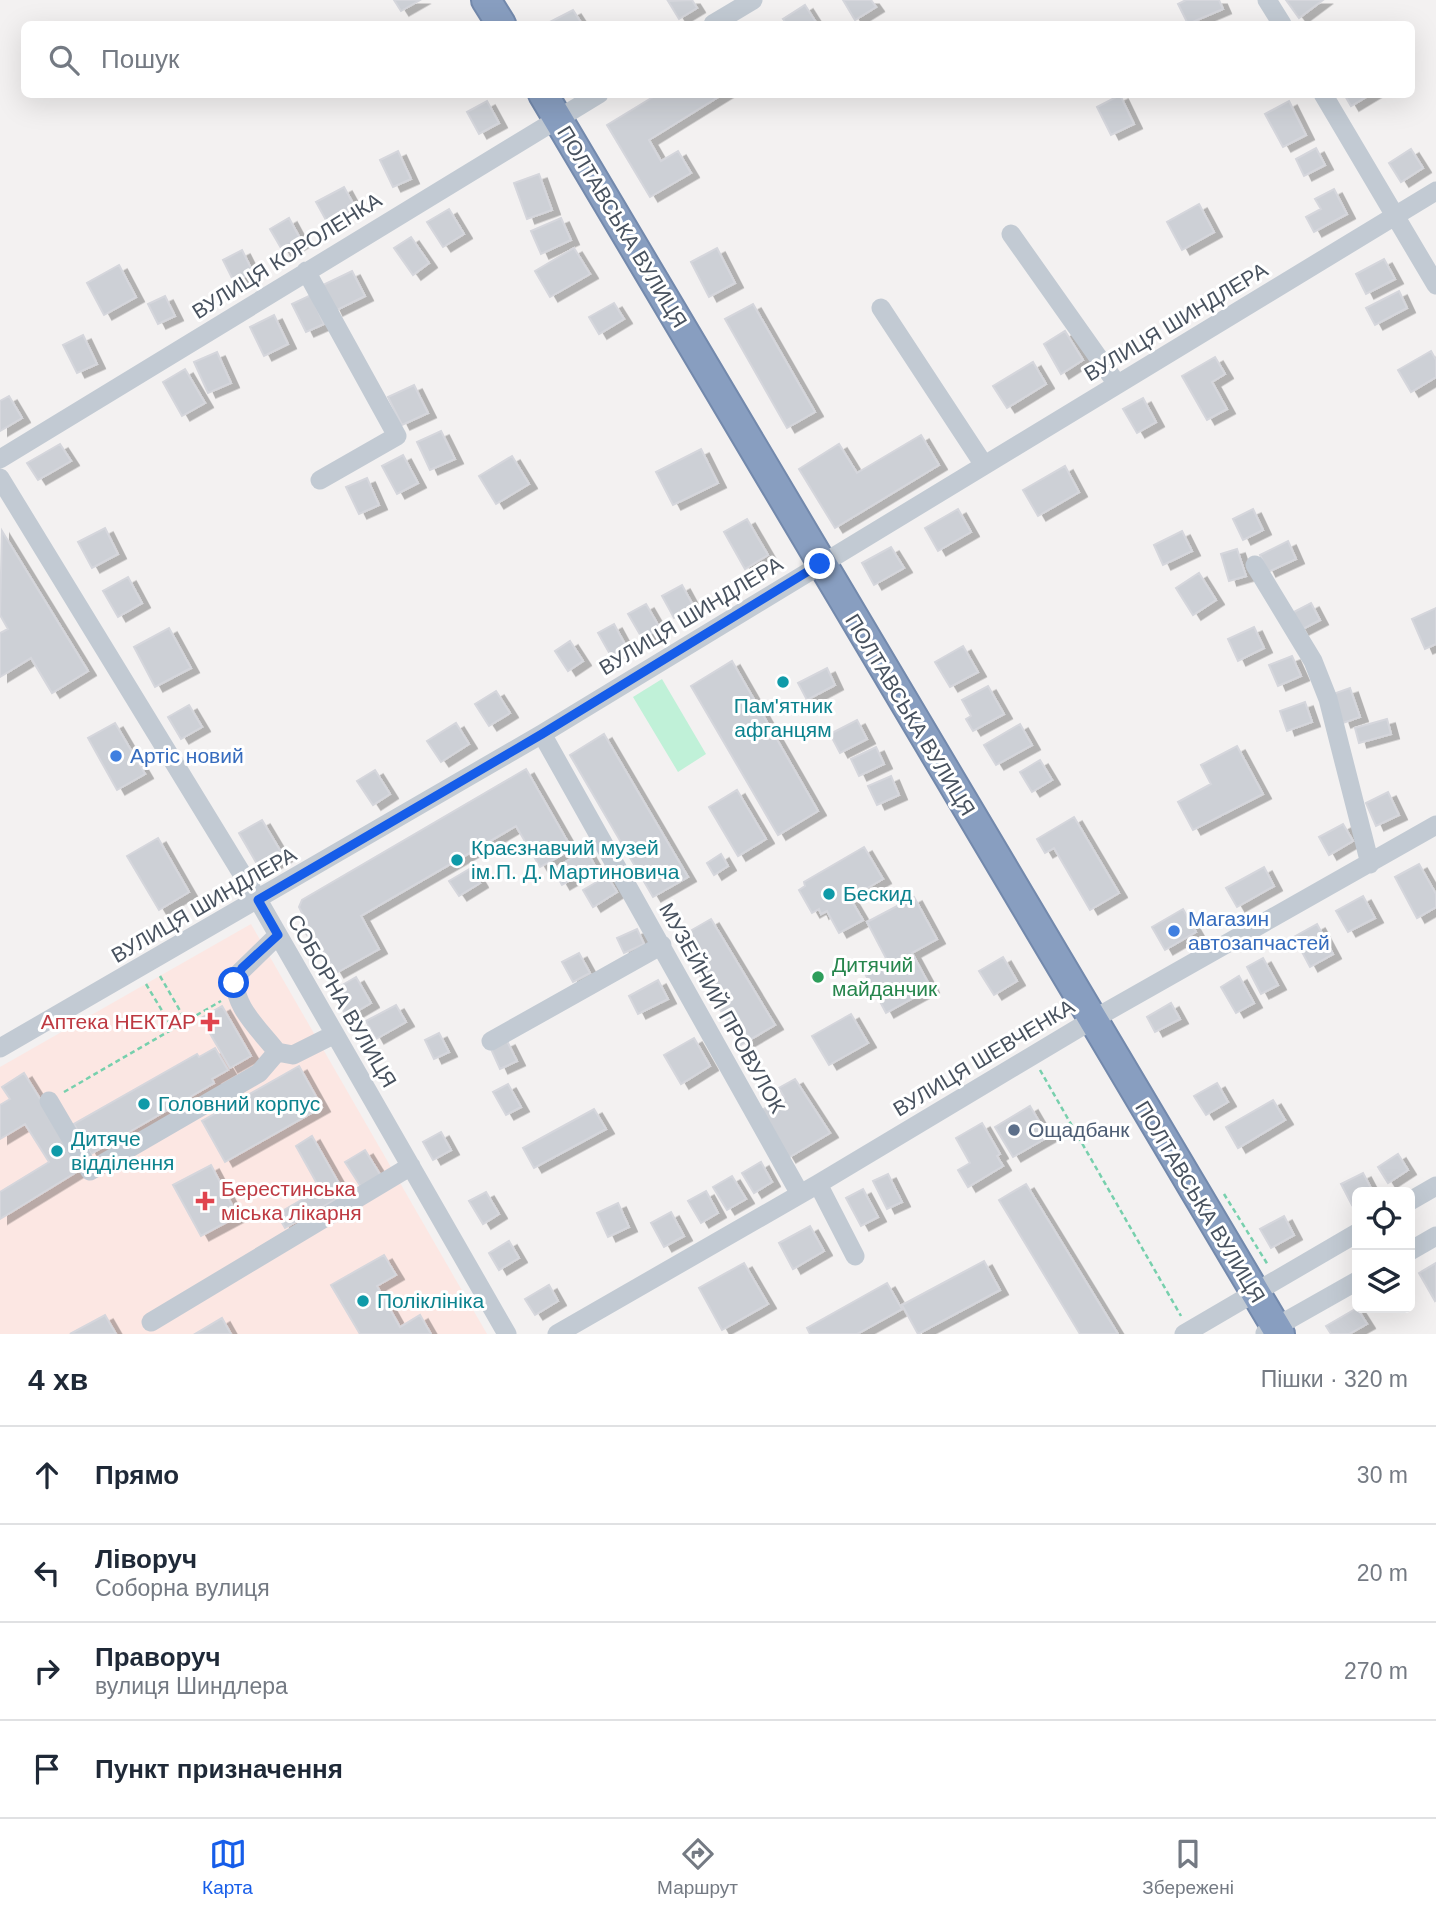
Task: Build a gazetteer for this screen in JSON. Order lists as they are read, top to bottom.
{
  "streets": {
    "highway": ["ПОЛТАВСЬКА ВУЛИЦЯ"],
    "street": [
      "ВУЛИЦЯ КОРОЛЕНКА",
      "ВУЛИЦЯ ШИНДЛЕРА",
      "СОБОРНА ВУЛИЦЯ",
      "МУЗЕЙНИЙ ПРОВУЛОК",
      "ВУЛИЦЯ ШЕВЧЕНКА"
    ]
  },
  "crossings": [
    ["ПОЛТАВСЬКА ВУЛИЦЯ", "ВУЛИЦЯ КОРОЛЕНКА"],
    ["ПОЛТАВСЬКА ВУЛИЦЯ", "ВУЛИЦЯ ШИНДЛЕРА"],
    ["ПОЛТАВСЬКА ВУЛИЦЯ", "ВУЛИЦЯ ШЕВЧЕНКА"],
    ["ВУЛИЦЯ ШИНДЛЕРА", "СОБОРНА ВУЛИЦЯ"],
    ["ВУЛИЦЯ ШИНДЛЕРА", "МУЗЕЙНИЙ ПРОВУЛОК"],
    ["МУЗЕЙНИЙ ПРОВУЛОК", "ВУЛИЦЯ ШЕВЧЕНКА"]
  ],
  "places": {
    "other": [
      "Пам'ятник афганцям",
      "Артіс новий",
      "Краєзнавчий музей ім.П. Д. Мартиновича",
      "Бескид",
      "Магазин автозапчастей",
      "Дитячий майданчик",
      "Головний корпус",
      "Ощадбанк",
      "Дитяче відділення",
      "Поліклініка"
    ],
    "health": ["Аптека НЕКТАР", "Берестинська міська лікарня"]
  },
  "page": {
    "search": "Пошук",
    "heading": ["4 хв", "Пішки · 320 m"],
    "list": [
      ["Прямо", "30 m"],
      ["Ліворуч", "Соборна вулиця", "20 m"],
      ["Праворуч", "вулиця Шиндлера", "270 m"],
      "Пункт призначення"
    ],
    "nav": ["Карта", "Маршрут", "Збережені"]
  }
}
